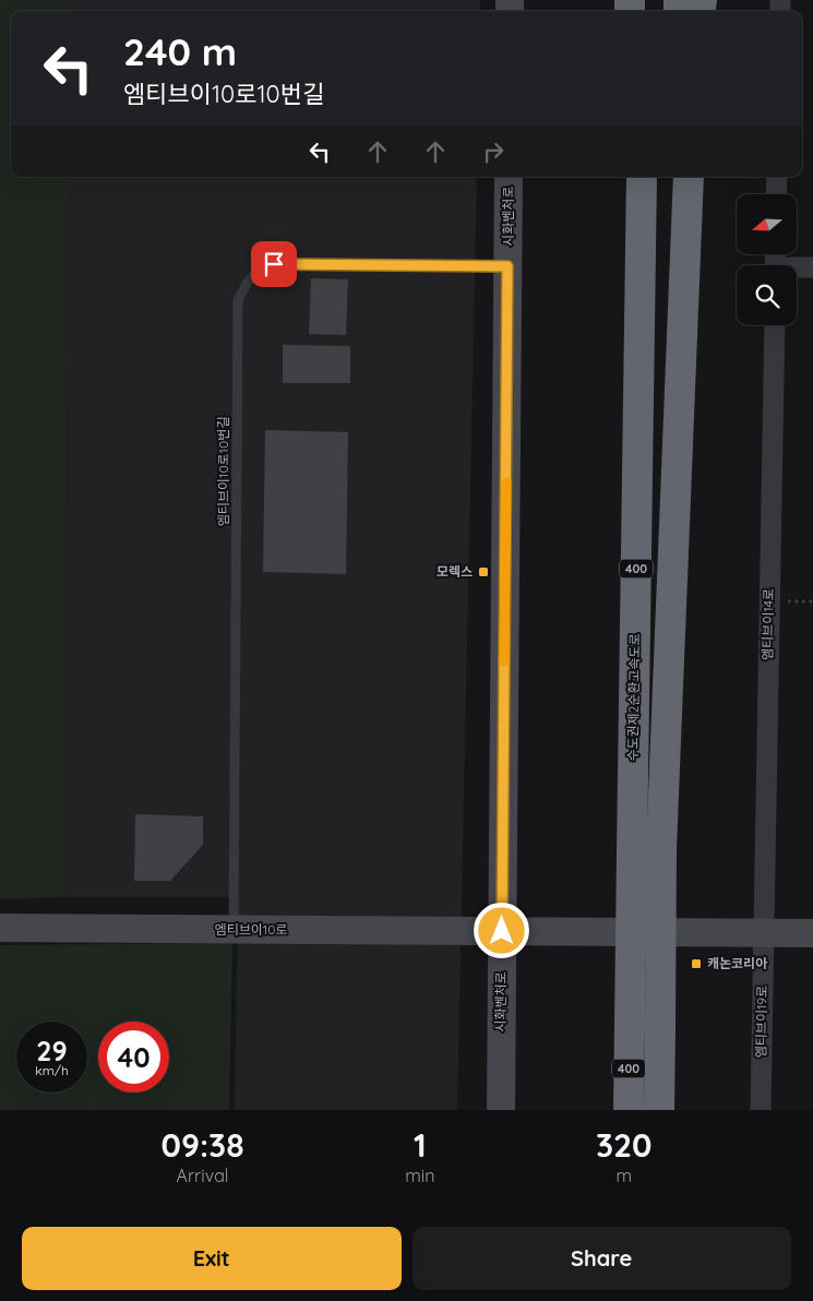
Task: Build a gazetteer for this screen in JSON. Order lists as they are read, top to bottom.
{
  "streets": {
    "highway": ["400", "수도권제2순환고속도로"],
    "street": [
      "시화벤처로",
      "엠티브이14로",
      "엠티브이10로",
      "엠티브이19로"
    ],
    "lane": ["엠티브이10로10번길"]
  },
  "crossings": [
    ["시화벤처로", "엠티브이10로10번길"],
    ["시화벤처로", "엠티브이10로"],
    ["엠티브이10로10번길", "엠티브이10로"],
    ["400", "수도권제2순환고속도로"],
    ["엠티브이14로", "엠티브이10로"],
    ["엠티브이14로", "엠티브이19로"],
    ["엠티브이10로", "엠티브이19로"]
  ],
  "places": {
    "transit": ["모렉스", "캐논코리아"]
  },
  "north": "left",
  "page": {
    "turn": ["240 m", "엠티브이10로10번길"],
    "speed": "29 km/h",
    "limit": "40",
    "eta": [
      "09:38",
      "Arrival",
      "1",
      "min",
      "320",
      "m"
    ],
    "buttons": ["Exit", "Share"]
  }
}
